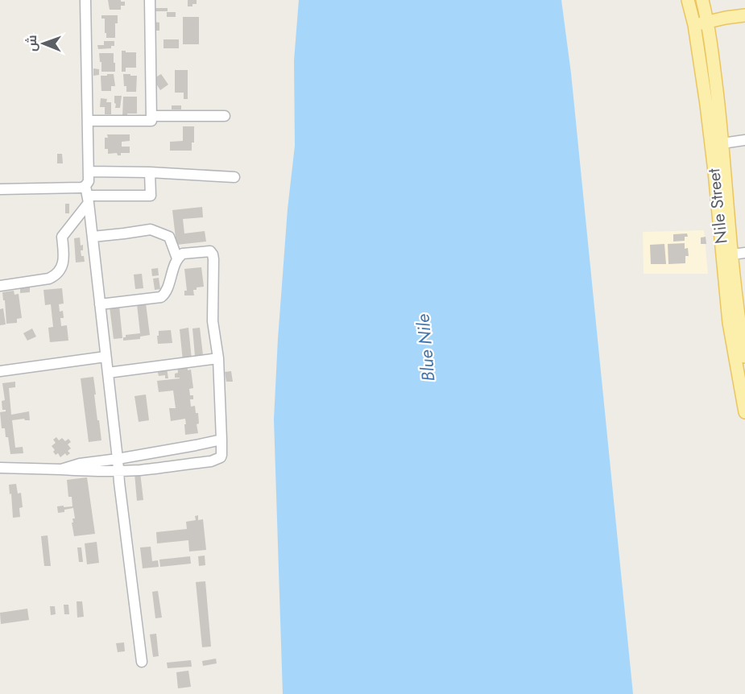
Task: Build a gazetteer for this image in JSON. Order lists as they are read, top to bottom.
{
  "streets": {
    "main road": ["Nile Street"]
  },
  "water": ["Blue Nile"],
  "north": "left"
}
